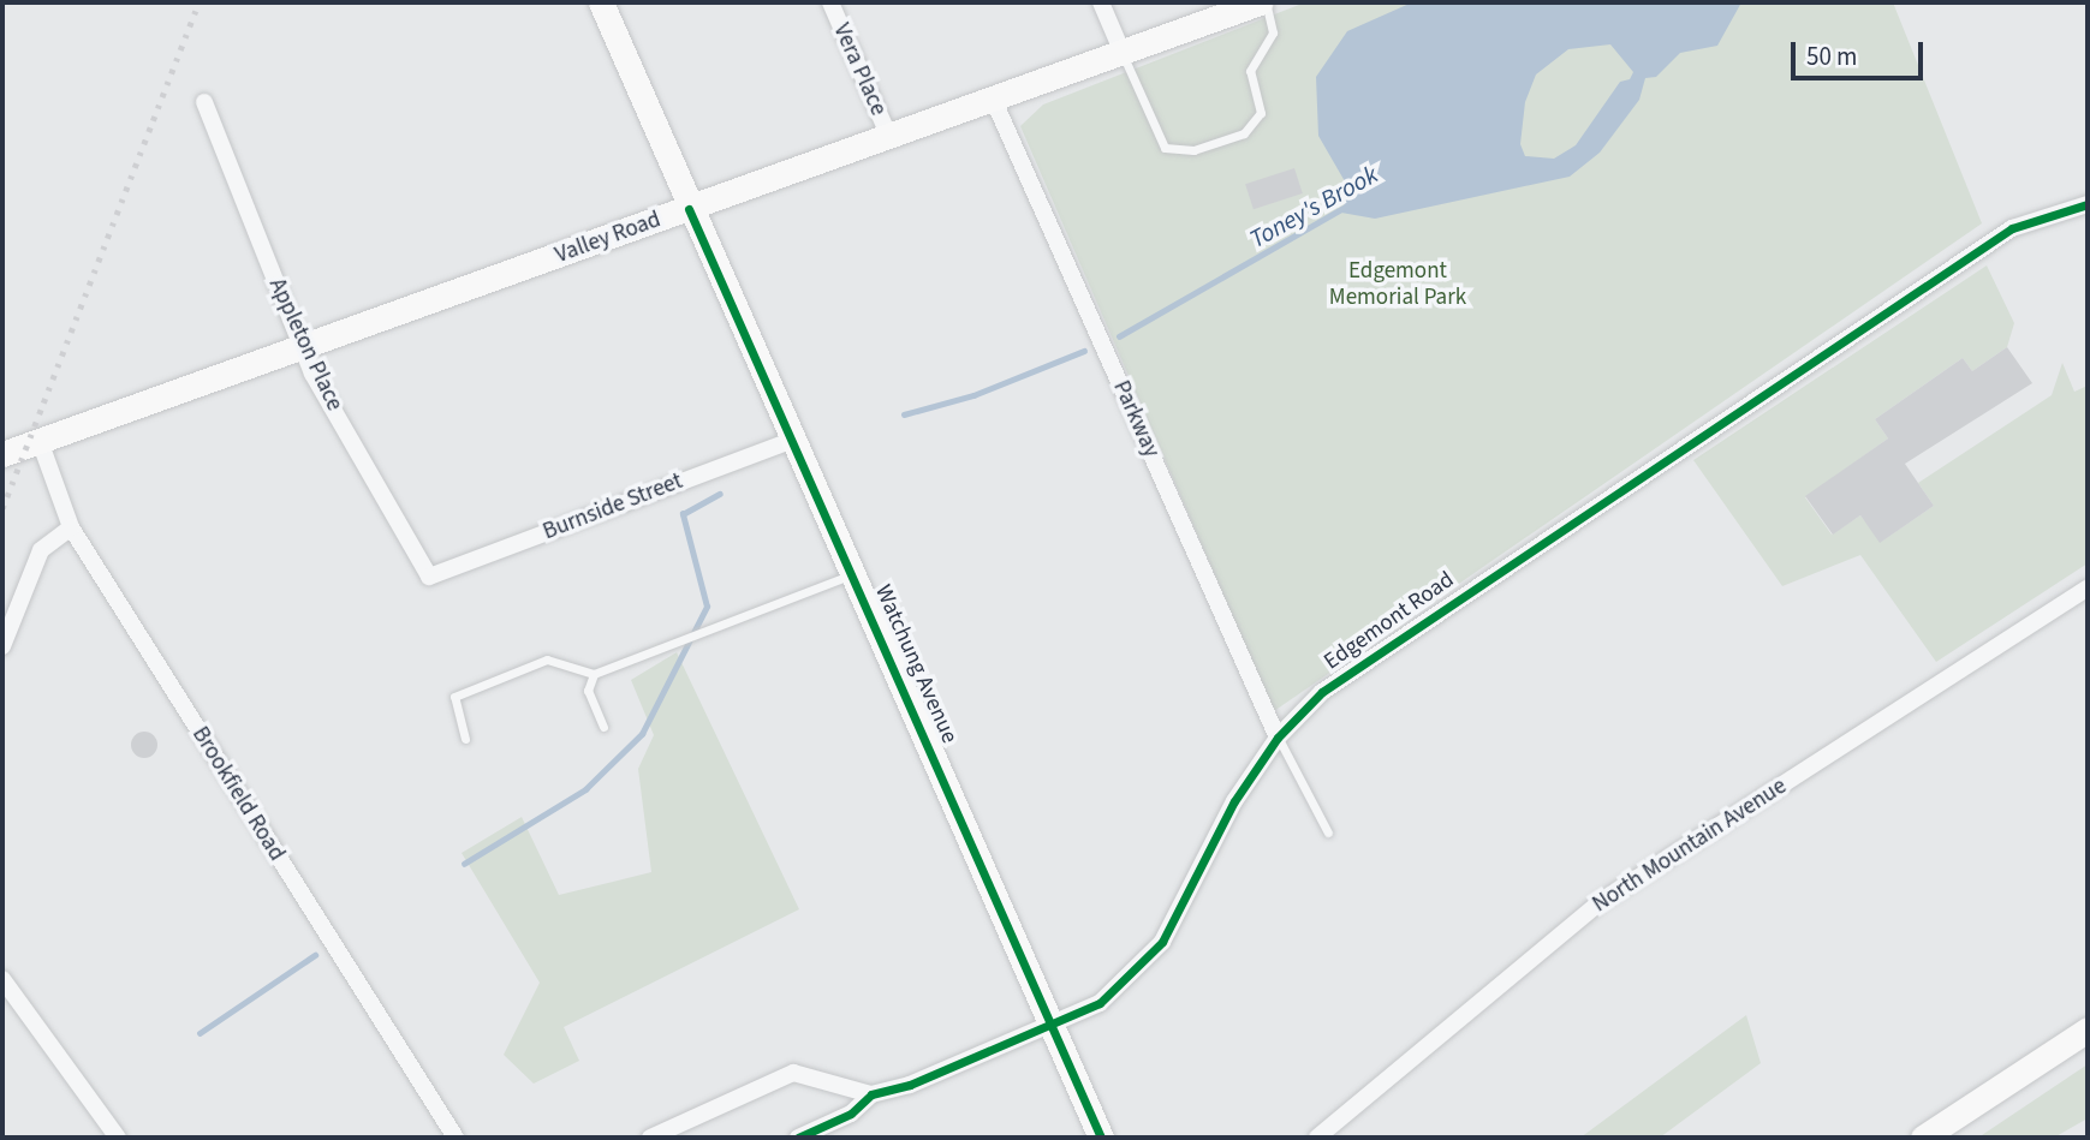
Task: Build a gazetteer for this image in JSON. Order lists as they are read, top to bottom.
{
  "streets": {
    "main road": ["Valley Road", "Watchung Avenue"],
    "street": [
      "Vera Place",
      "Appleton Place",
      "Parkway",
      "Burnside Street",
      "Edgemont Road",
      "Brookfield Road",
      "North Mountain Avenue"
    ]
  },
  "crossings": [
    ["Vera Place", "Valley Road"],
    ["Valley Road", "Appleton Place"],
    ["Valley Road", "Parkway"],
    ["Valley Road", "Watchung Avenue"],
    ["Valley Road", "Brookfield Road"],
    ["Appleton Place", "Burnside Street"],
    ["Parkway", "Edgemont Road"],
    ["Burnside Street", "Watchung Avenue"],
    ["Edgemont Road", "Watchung Avenue"]
  ],
  "water": ["Toney's Brook"],
  "parks": ["Edgemont Memorial Park"],
  "scale_bar": "50 m"
}
